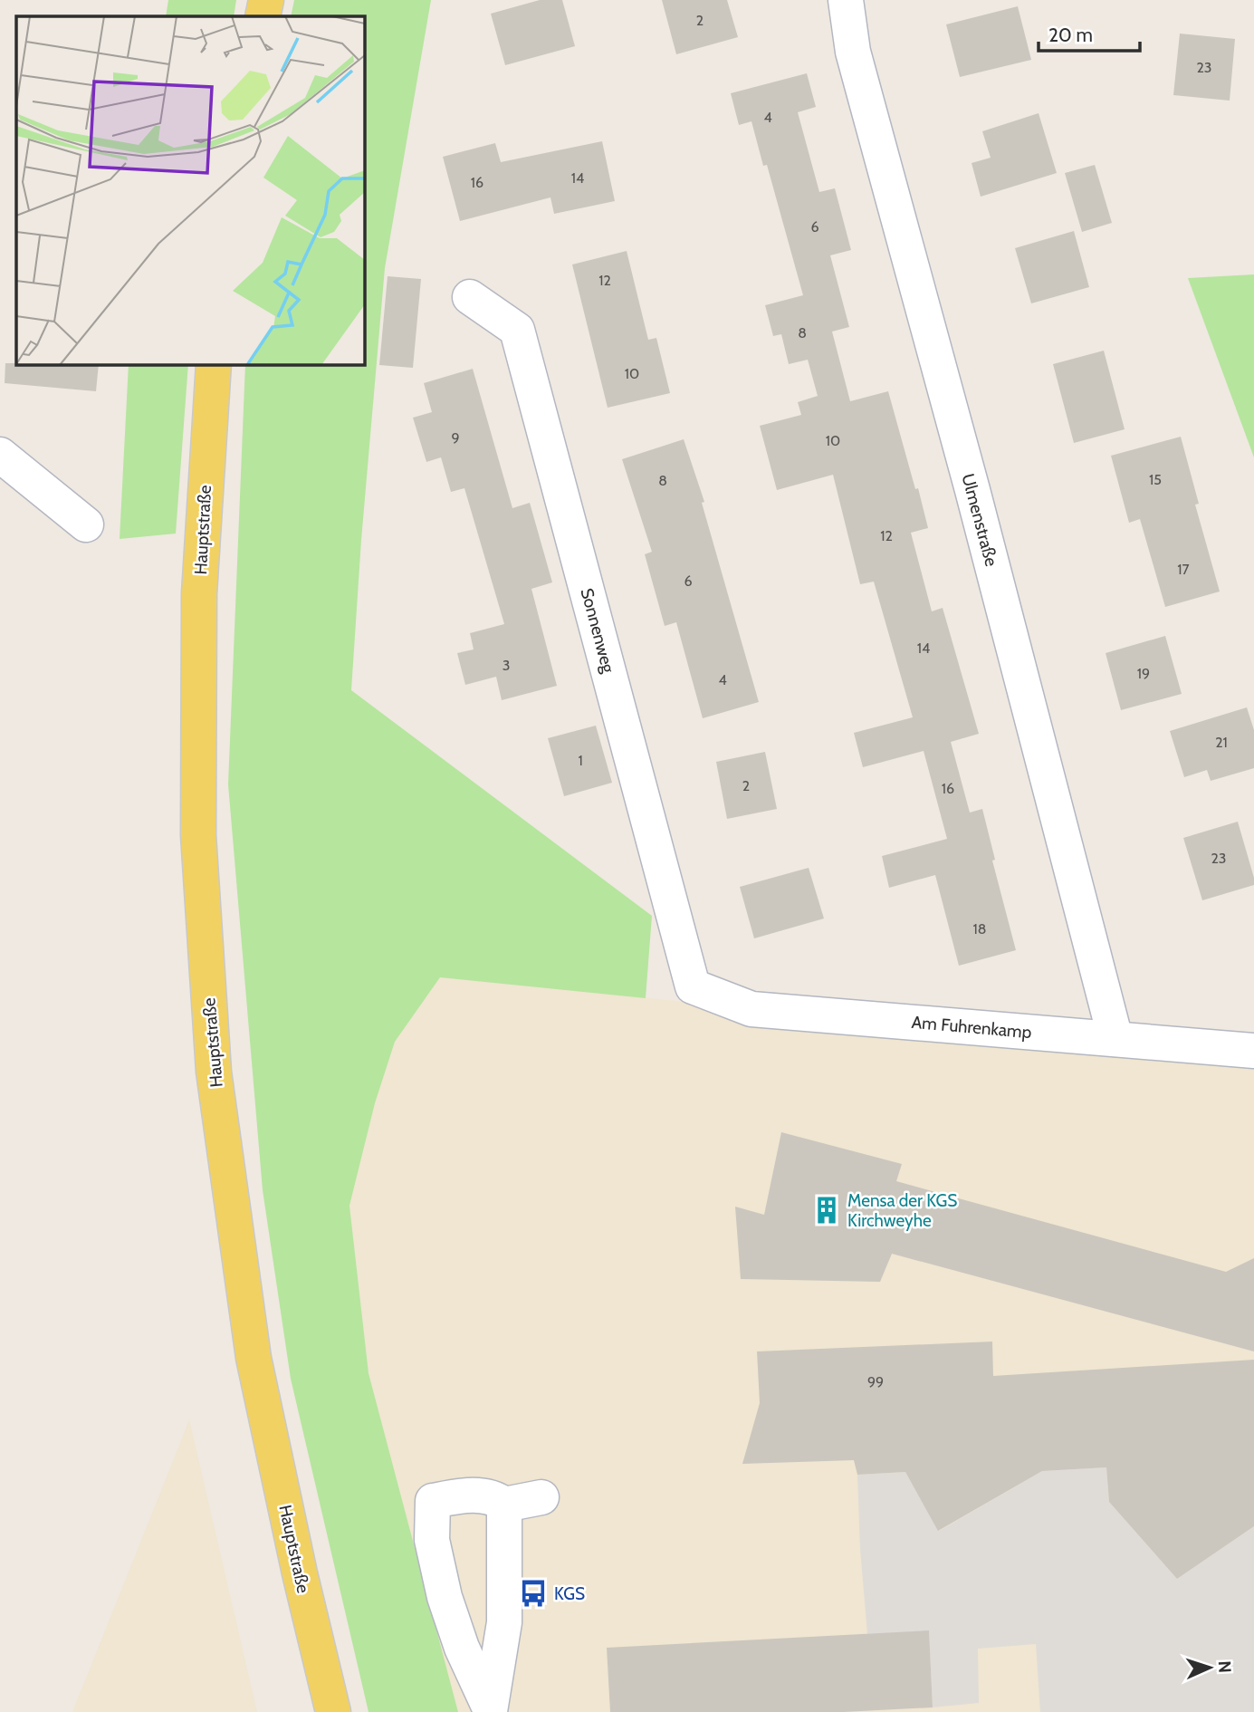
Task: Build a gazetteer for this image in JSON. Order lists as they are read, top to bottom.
{
  "streets": {
    "main road": ["Hauptstraße"],
    "street": ["Ulmenstraße", "Sonnenweg", "Am Fuhrenkamp"]
  },
  "crossings": [
    ["Ulmenstraße", "Am Fuhrenkamp"],
    ["Sonnenweg", "Am Fuhrenkamp"]
  ],
  "places": {
    "building": ["Mensa der KGS Kirchweyhe"],
    "bus stop": ["KGS"]
  },
  "house_numbers": [
    "2",
    "23",
    "4",
    "14",
    "16",
    "6",
    "12",
    "8",
    "10",
    "9",
    "10",
    "15",
    "8",
    "12",
    "17",
    "6",
    "14",
    "3",
    "19",
    "4",
    "21",
    "1",
    "2",
    "16",
    "23",
    "18",
    "99"
  ],
  "scale_bar": "20 m",
  "north": "right"
}
